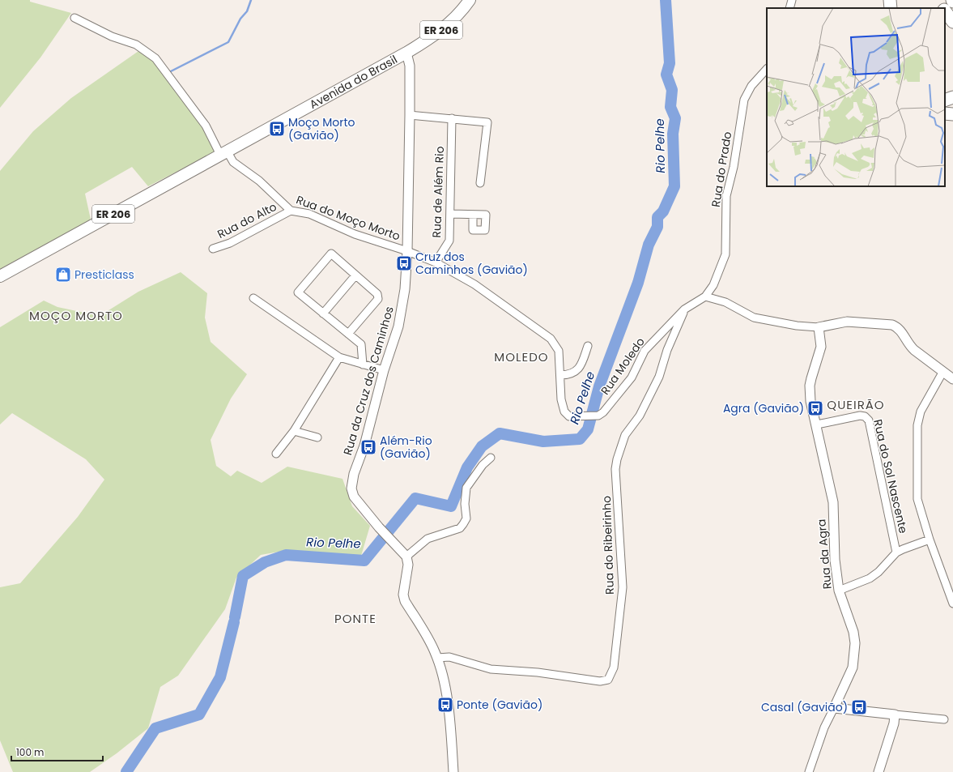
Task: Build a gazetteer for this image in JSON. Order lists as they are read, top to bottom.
{
  "streets": {
    "main road": ["ER 206", "Avenida do Brasil"],
    "street": [
      "Rua do Prado",
      "Rua de Além Rio",
      "Rua do Moço Morto",
      "Rua do Alto",
      "Rua Moledo",
      "Rua da Cruz dos Caminhos",
      "Rua do Sol Nascente",
      "Rua do Ribeirinho",
      "Rua da Agra"
    ]
  },
  "crossings": [
    ["ER 206", "Avenida do Brasil"],
    ["ER 206", "Rua do Moço Morto"],
    ["Avenida do Brasil", "Rua do Moço Morto"],
    ["Avenida do Brasil", "Rua da Cruz dos Caminhos"],
    ["Rua do Prado", "Rua Moledo"],
    ["Rua de Além Rio", "Rua do Moço Morto"],
    ["Rua do Moço Morto", "Rua do Alto"],
    ["Rua do Moço Morto", "Rua Moledo"],
    ["Rua do Moço Morto", "Rua da Cruz dos Caminhos"],
    ["Rua Moledo", "Rua do Ribeirinho"],
    ["Rua do Sol Nascente", "Rua da Agra"]
  ],
  "districts": [
    "MOÇO MORTO",
    "MOLEDO",
    "QUEIRÃO",
    "PONTE"
  ],
  "water": ["Rio Pelhe"],
  "places": {
    "bus stop": [
      "Moço Morto (Gavião)",
      "Cruz dos Caminhos (Gavião)",
      "Agra (Gavião)",
      "Além-Rio (Gavião)",
      "Ponte (Gavião)",
      "Casal (Gavião)"
    ],
    "shop": ["Presticlass"]
  },
  "scale_bar": "100 m"
}
